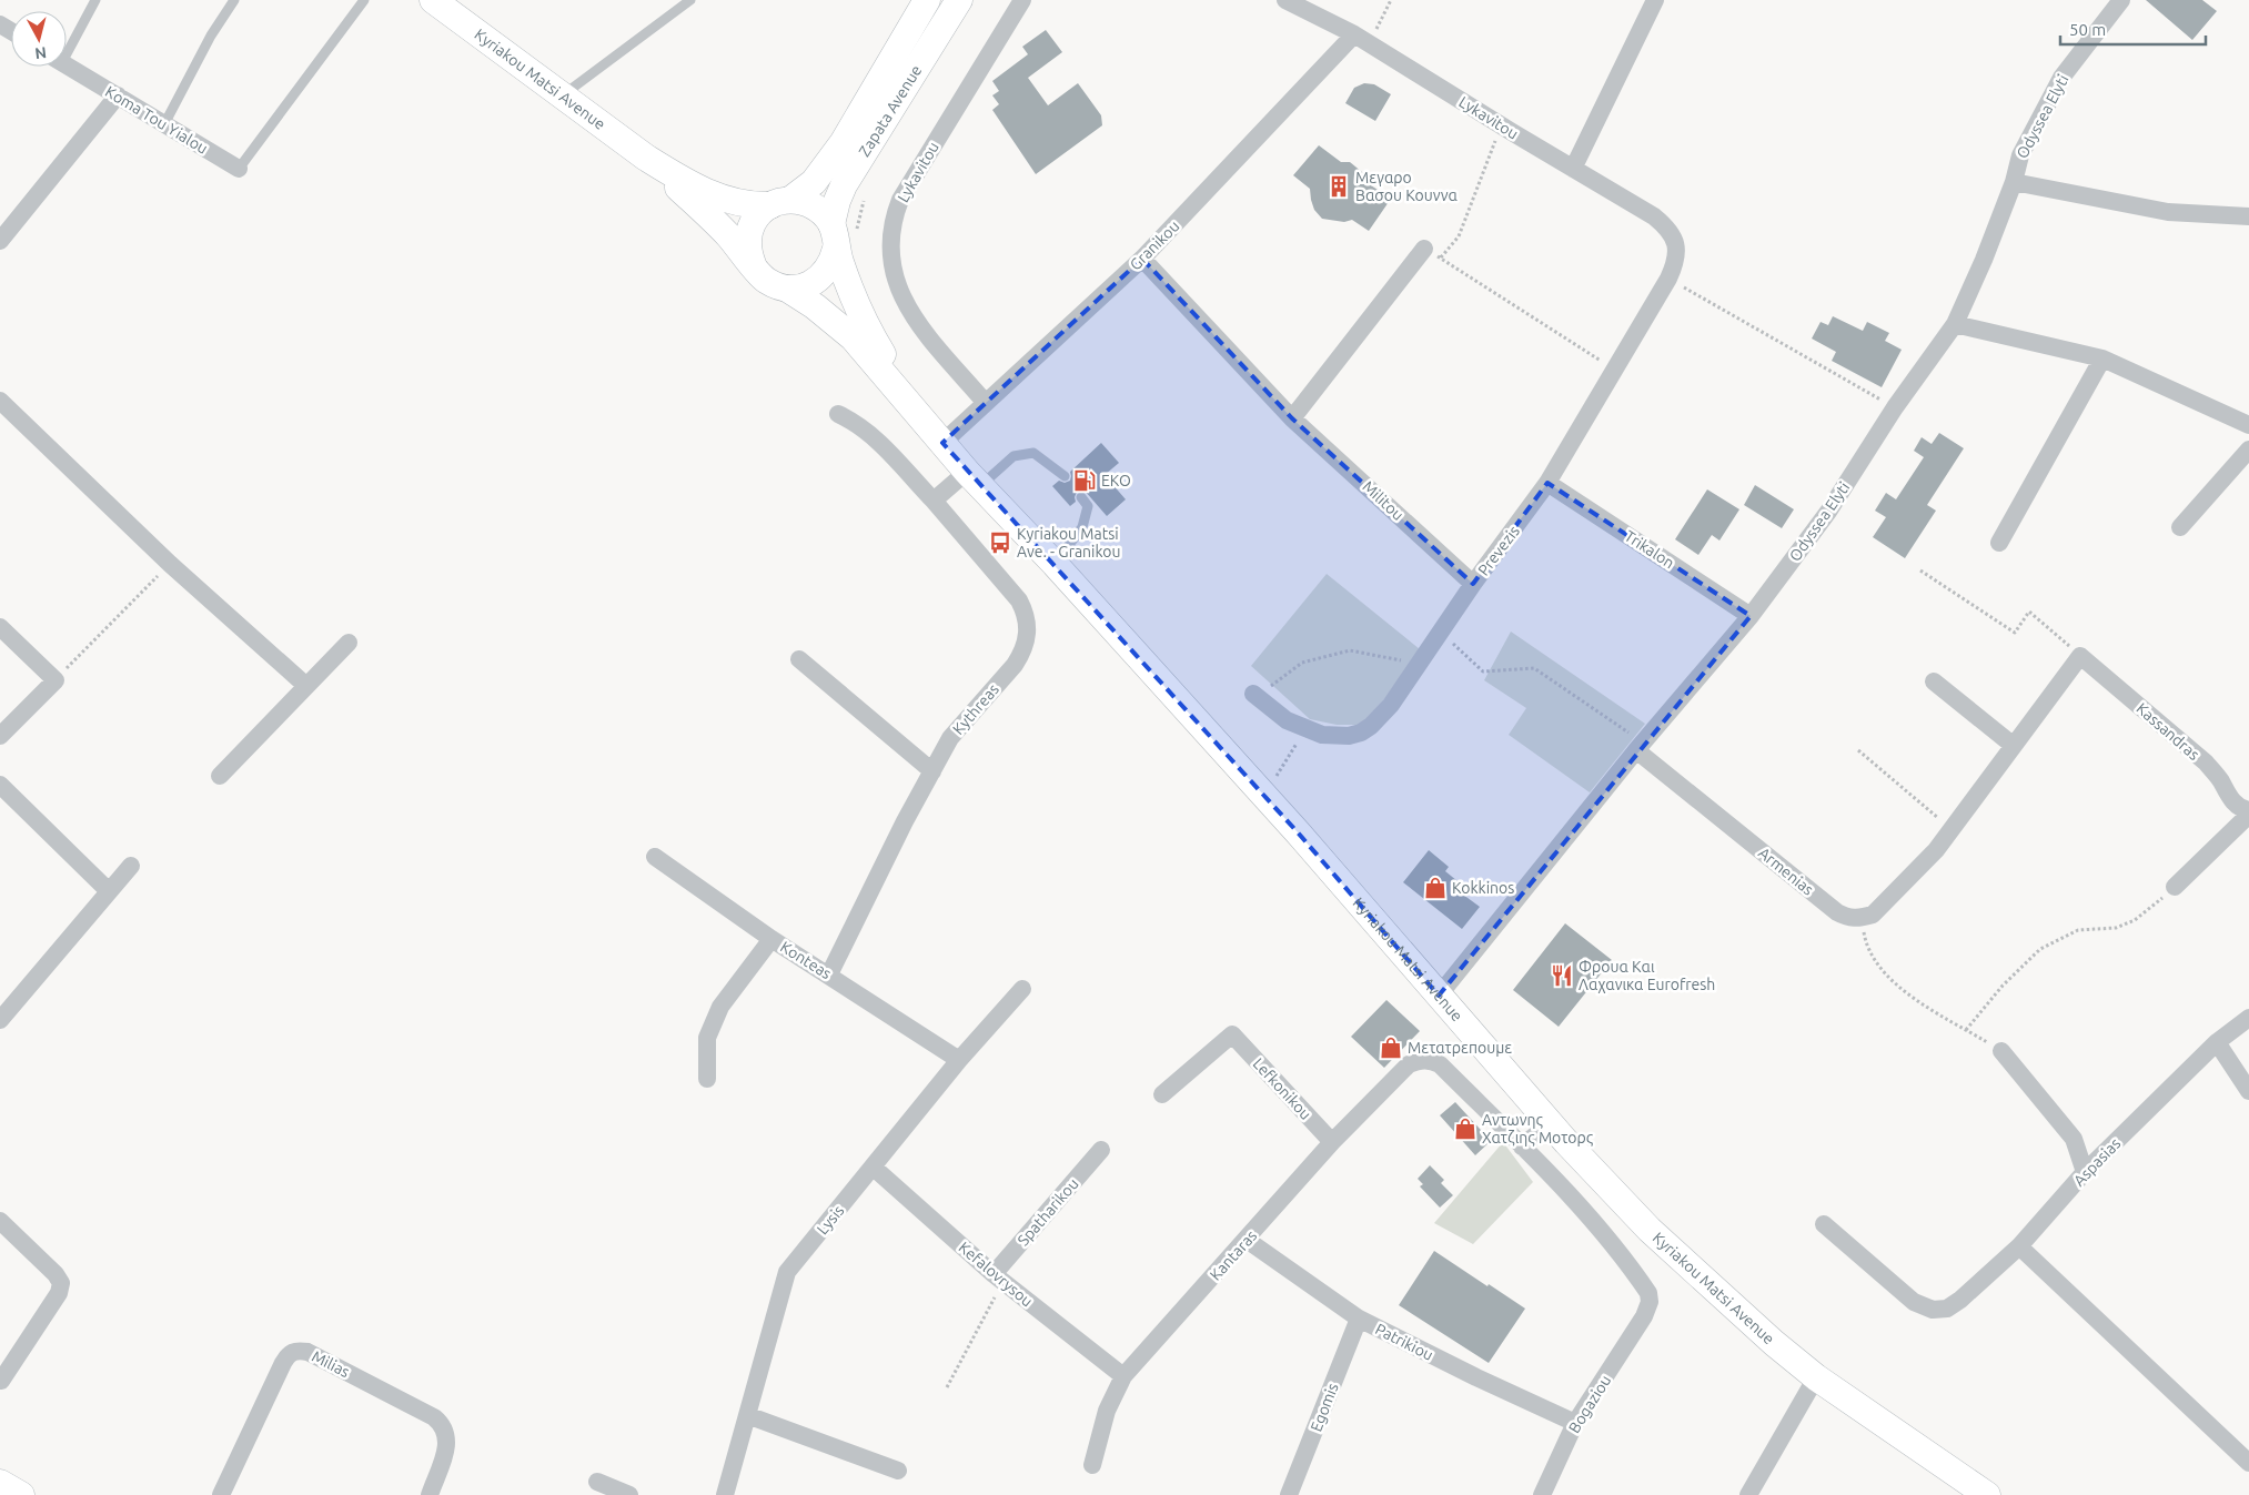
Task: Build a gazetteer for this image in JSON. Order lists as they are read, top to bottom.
{
  "streets": {
    "main road": ["Kyriakou Matsi Avenue", "Zapata Avenue"],
    "street": [
      "Odyssea Elyti",
      "Lykavitou",
      "Koma Tou Yialou",
      "Granikou",
      "Militou",
      "Trikalon",
      "Prevezis",
      "Kythreas",
      "Kassandras",
      "Armenias",
      "Konteas",
      "Lefkonikou",
      "Aspasias",
      "Spatharikou",
      "Lysis",
      "Kantaras",
      "Kefalovrysou",
      "Patrikiou",
      "Milias",
      "Bogaziou",
      "Egomis"
    ]
  },
  "crossings": [
    ["Kyriakou Matsi Avenue", "Zapata Avenue"],
    ["Kyriakou Matsi Avenue", "Odyssea Elyti"],
    ["Kyriakou Matsi Avenue", "Granikou"],
    ["Odyssea Elyti", "Trikalon"],
    ["Odyssea Elyti", "Armenias"],
    ["Lykavitou", "Granikou"],
    ["Lykavitou", "Prevezis"],
    ["Granikou", "Militou"],
    ["Militou", "Prevezis"],
    ["Trikalon", "Prevezis"],
    ["Kythreas", "Konteas"],
    ["Konteas", "Lysis"],
    ["Lefkonikou", "Kantaras"],
    ["Spatharikou", "Kefalovrysou"],
    ["Lysis", "Kefalovrysou"],
    ["Kantaras", "Kefalovrysou"],
    ["Kantaras", "Patrikiou"],
    ["Kantaras", "Bogaziou"],
    ["Patrikiou", "Bogaziou"],
    ["Patrikiou", "Egomis"]
  ],
  "places": {
    "building": ["Μεγαρο Βασου Κουννα"],
    "fuel station": ["EKO"],
    "bus stop": ["Kyriakou Matsi Ave. - Granikou"],
    "shop": ["Kokkinos", "Μετατρεπουμε", "Αντωνης Χατζιης Μοτορς"],
    "restaurant": ["Φρουα Και Λαχανικα Eurofresh"]
  },
  "scale_bar": "50 m",
  "north": "bottom"
}
